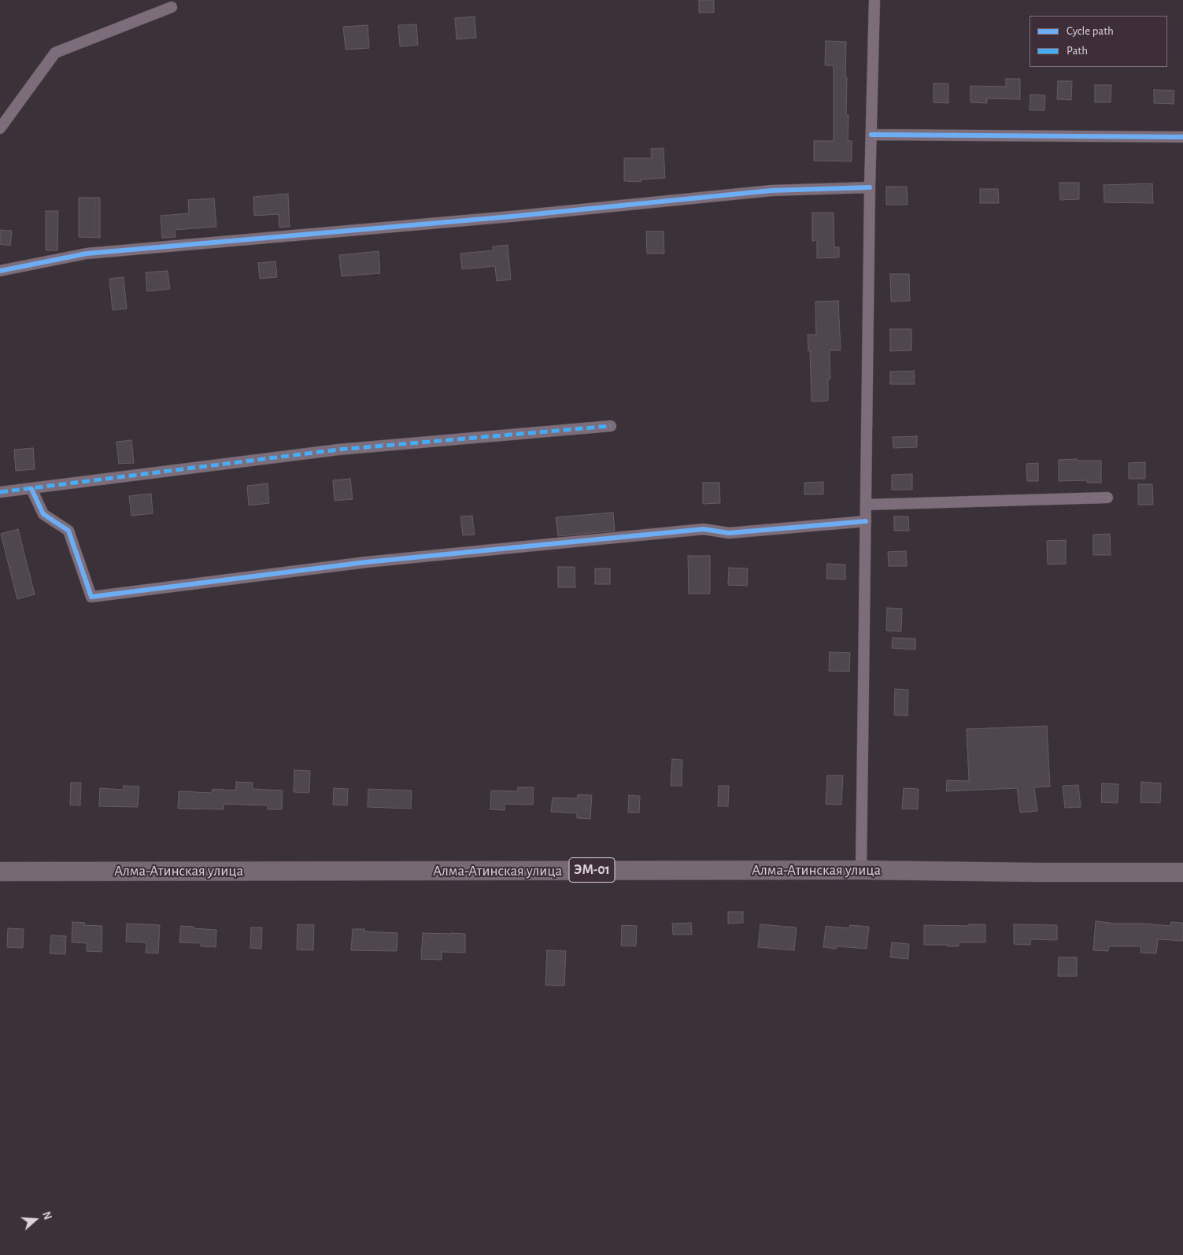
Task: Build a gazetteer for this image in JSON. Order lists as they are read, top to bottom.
{
  "streets": {
    "highway": ["ЭМ-01", "Алма-Атинская улица"]
  },
  "legend": ["Cycle path", "Path"],
  "north": "right"
}
